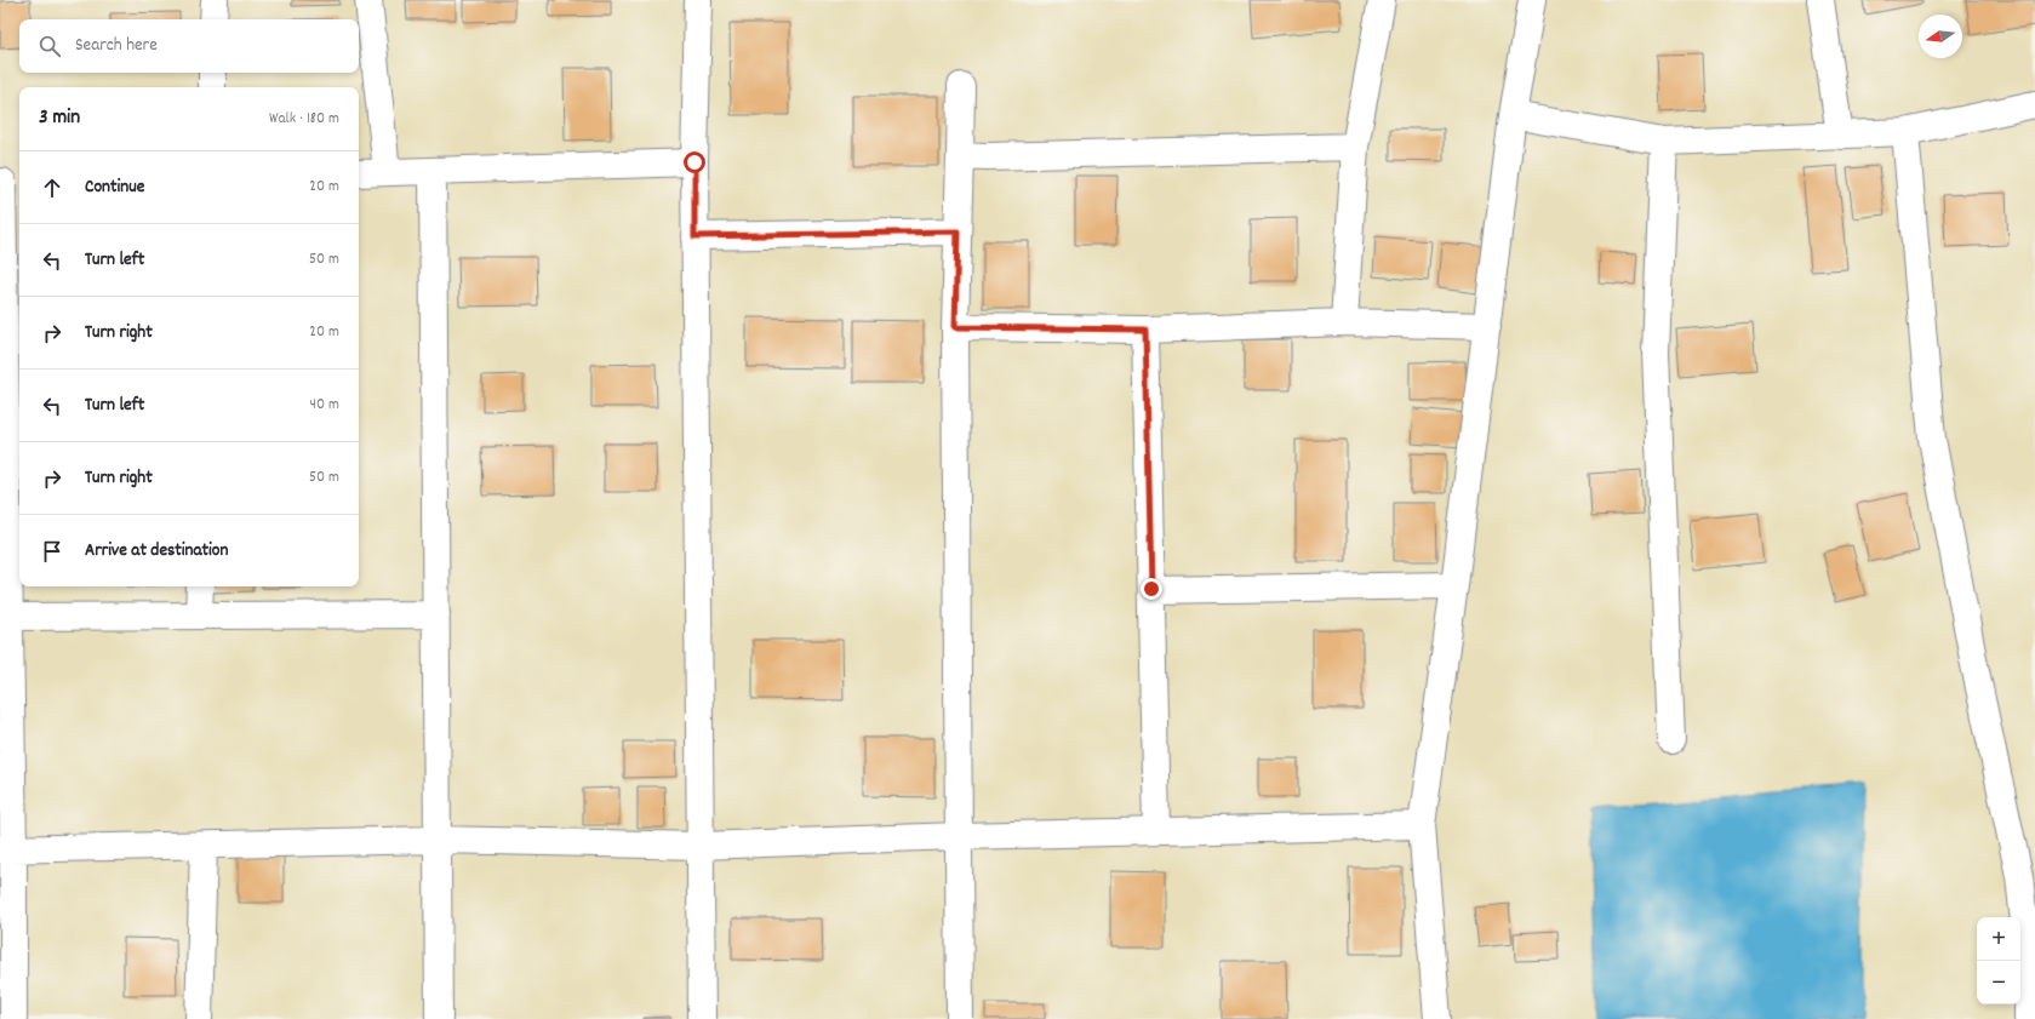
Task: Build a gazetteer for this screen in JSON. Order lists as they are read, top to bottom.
{
  "north": "left",
  "page": {
    "search": "Search here",
    "heading": ["3 min", "Walk · 180 m"],
    "list": [
      ["Continue", "20 m"],
      ["Turn left", "50 m"],
      ["Turn right", "20 m"],
      ["Turn left", "40 m"],
      ["Turn right", "50 m"],
      "Arrive at destination"
    ],
    "map_buttons": ["+", "−"]
  }
}
